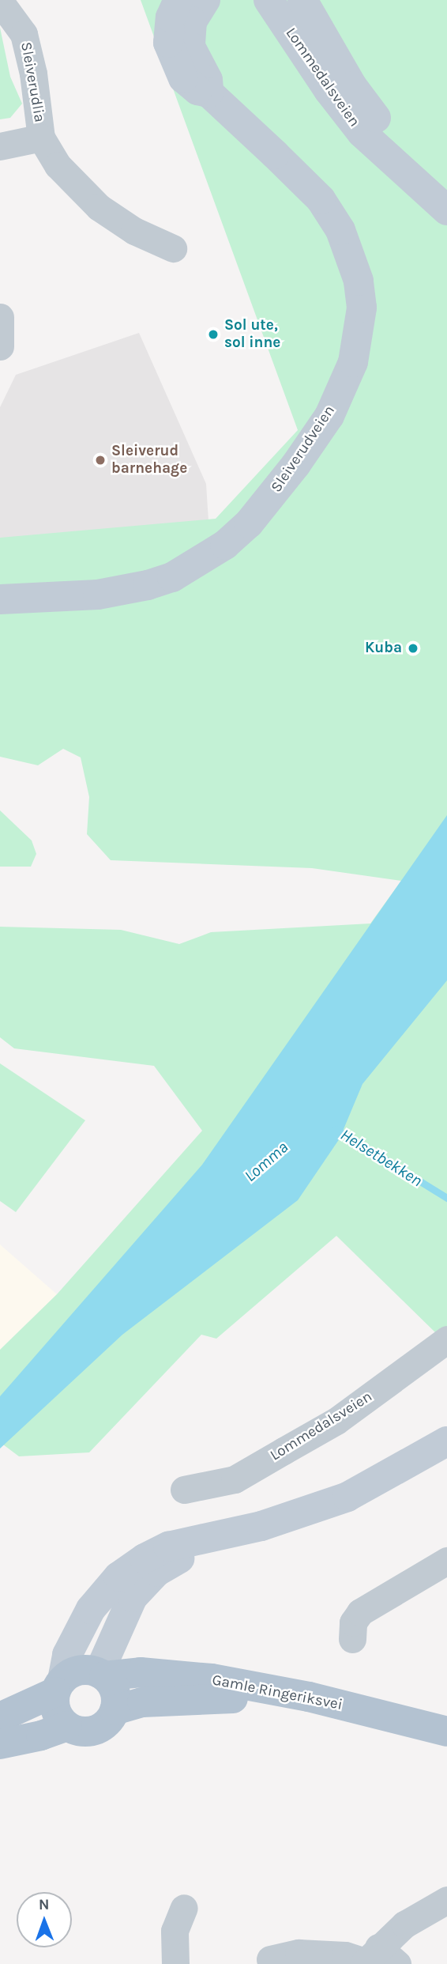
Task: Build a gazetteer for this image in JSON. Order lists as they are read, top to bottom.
{
  "streets": {
    "main road": ["Lommedalsveien", "Sleiverudveien", "Gamle Ringeriksvei"],
    "street": ["Sleiverudlia"]
  },
  "water": ["Helsetbekken", "Lomma"],
  "places": ["Sol ute, sol inne", "Sleiverud barnehage", "Kuba"],
  "north": "top"
}
